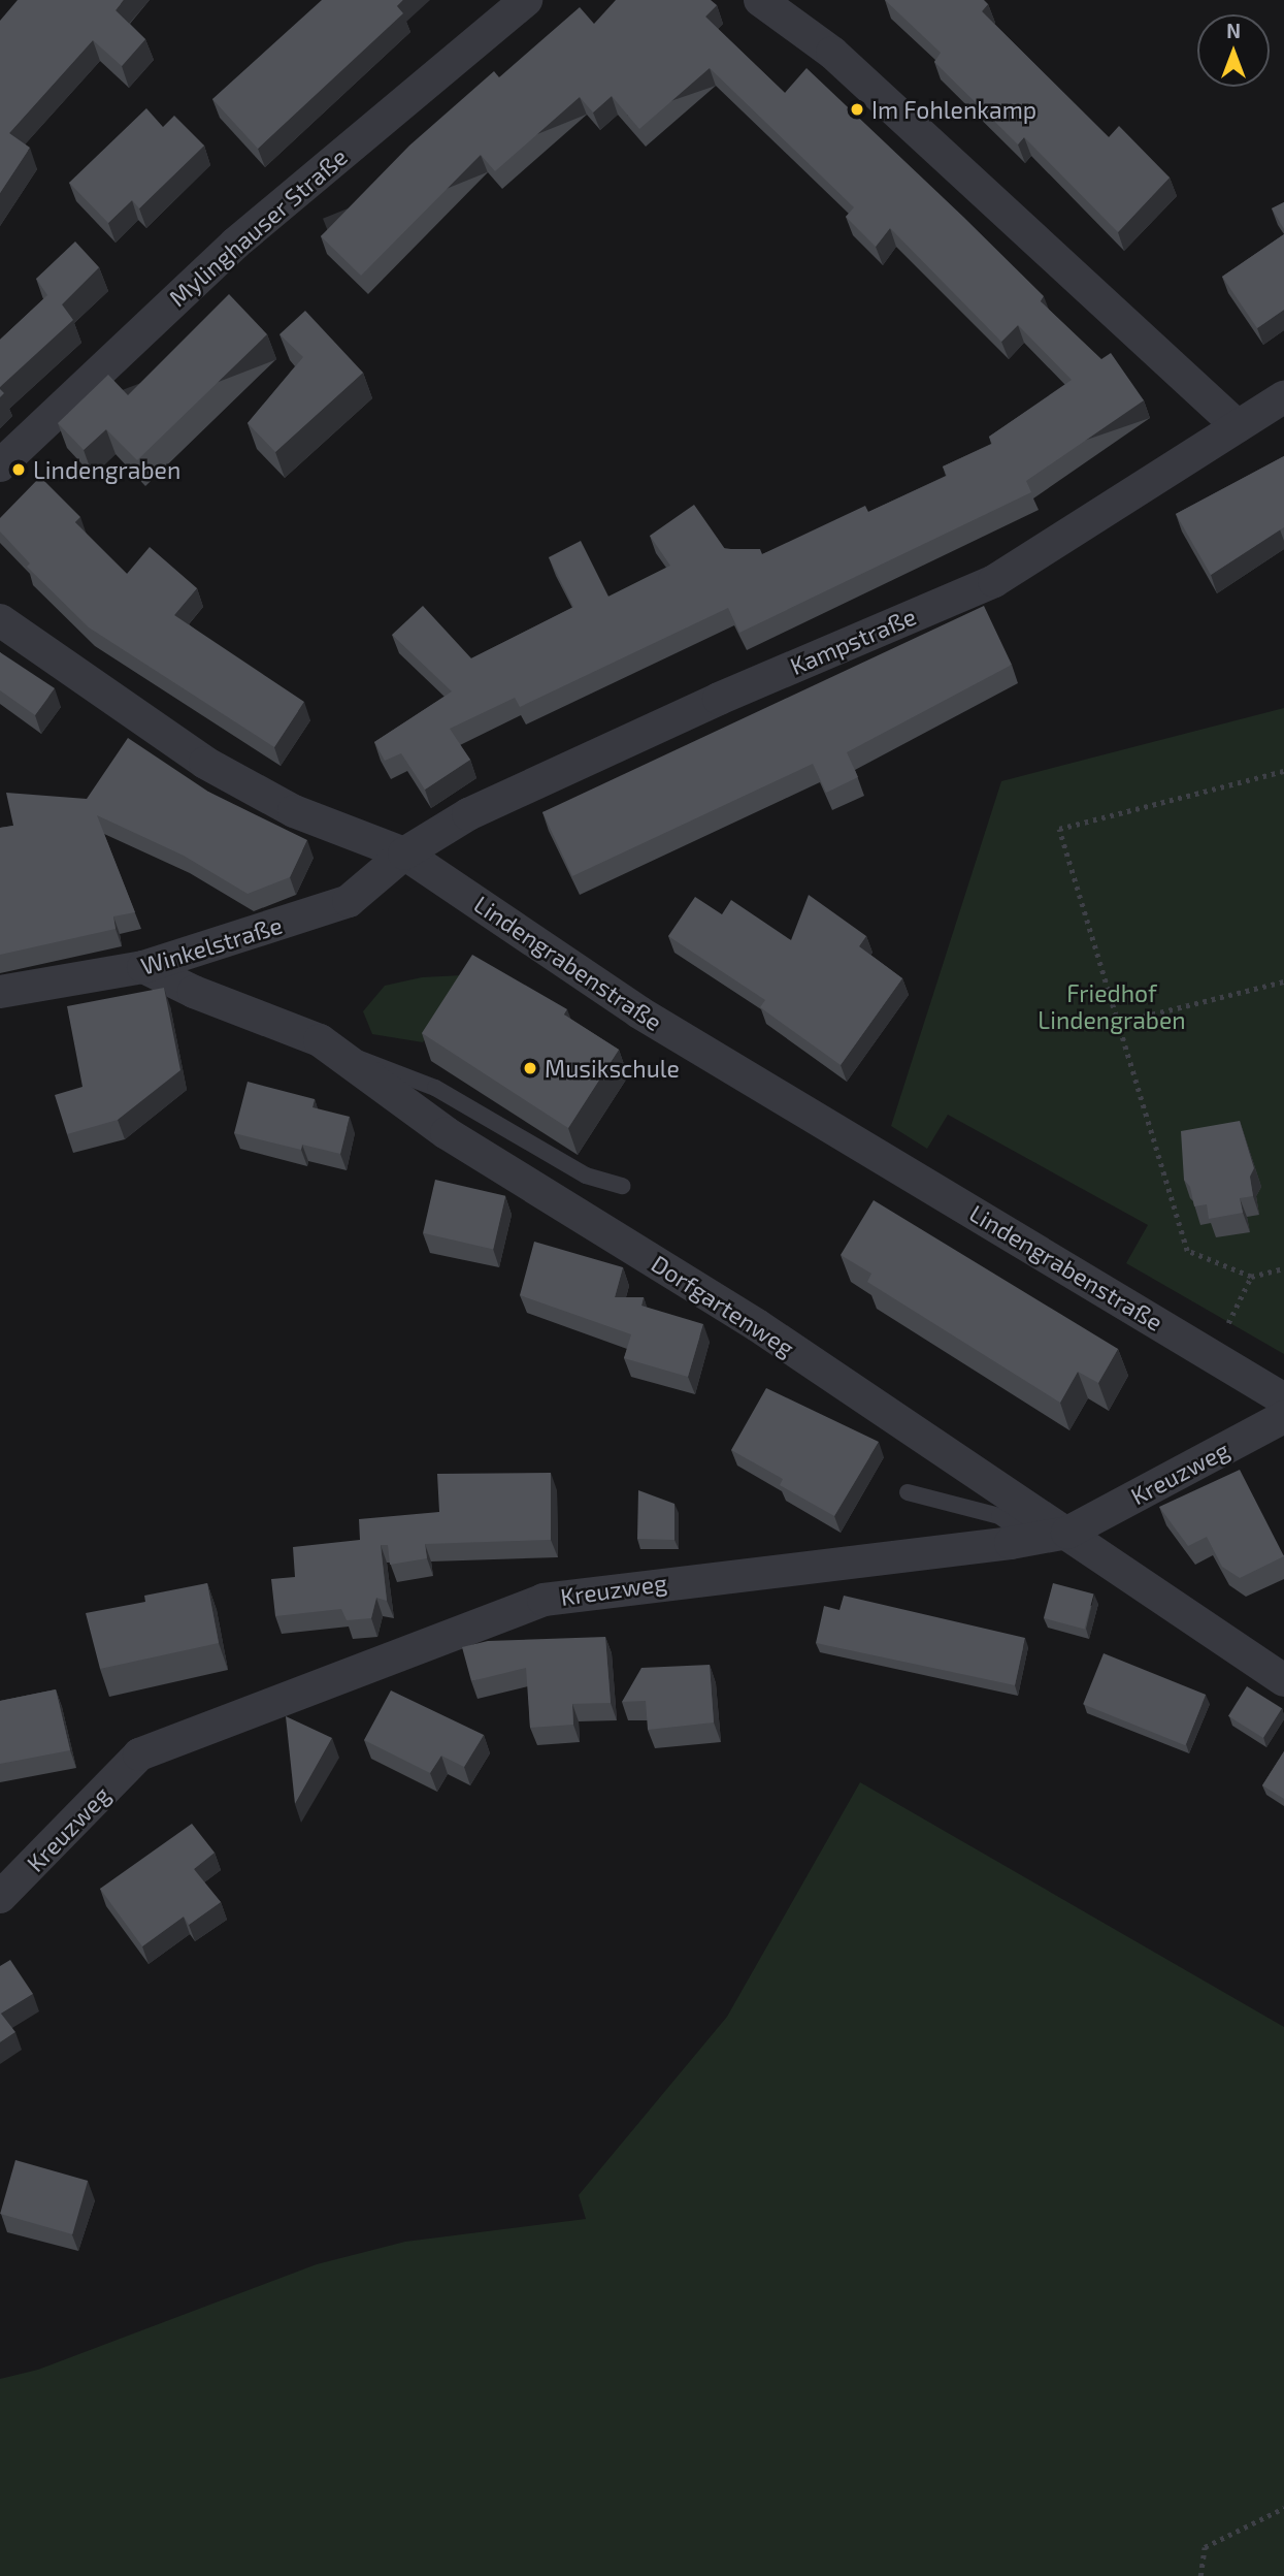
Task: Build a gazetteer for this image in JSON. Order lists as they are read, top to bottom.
{
  "streets": {
    "street": [
      "Mylinghauser Straße",
      "Kampstraße",
      "Winkelstraße",
      "Lindengrabenstraße",
      "Dorfgartenweg",
      "Kreuzweg"
    ]
  },
  "crossings": [
    ["Kampstraße", "Winkelstraße"],
    ["Kampstraße", "Lindengrabenstraße"],
    ["Winkelstraße", "Lindengrabenstraße"],
    ["Winkelstraße", "Dorfgartenweg"],
    ["Dorfgartenweg", "Kreuzweg"]
  ],
  "parks": ["Friedhof Lindengraben"],
  "places": ["Im Fohlenkamp", "Lindengraben", "Musikschule"],
  "north": "top"
}
